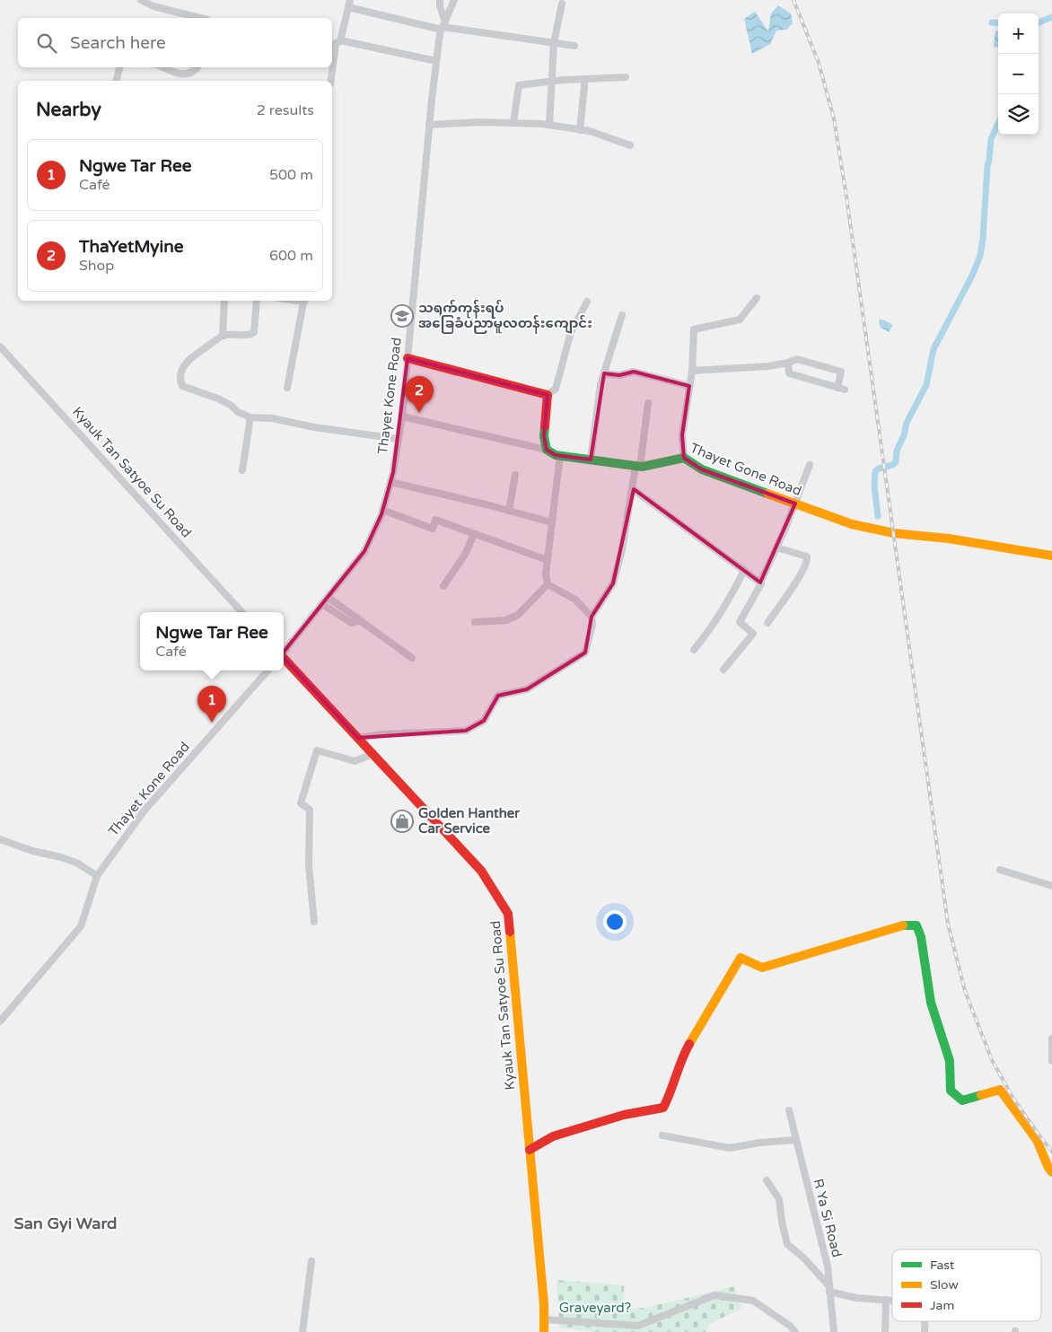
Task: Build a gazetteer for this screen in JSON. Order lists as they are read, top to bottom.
{
  "streets": {
    "street": [
      "Thayet Kone Road",
      "Thayet Gone Road",
      "Kyauk Tan Satyoe Su Road",
      "R Ya Si Road"
    ]
  },
  "districts": ["San Gyi Ward"],
  "parks": ["Graveyard?"],
  "places": {
    "school or university": ["သရက်ကုန်းရပ် အခြေခံပညာမူလတန်းကျောင်း"],
    "shop": ["Golden Hanther Car Service"]
  },
  "legend": ["Fast", "Slow", "Jam"],
  "page": {
    "map_buttons": ["+", "−"],
    "search": "Search here",
    "heading": ["Nearby", "2 results"],
    "list": [
      {
        "mark": "1",
        "name": "Ngwe Tar Ree",
        "note": "Café",
        "value": "500 m"
      },
      {
        "mark": "2",
        "name": "ThaYetMyine",
        "note": "Shop",
        "value": "600 m"
      }
    ],
    "pins": ["2", "1"],
    "popup": ["Ngwe Tar Ree", "Café"]
  }
}
